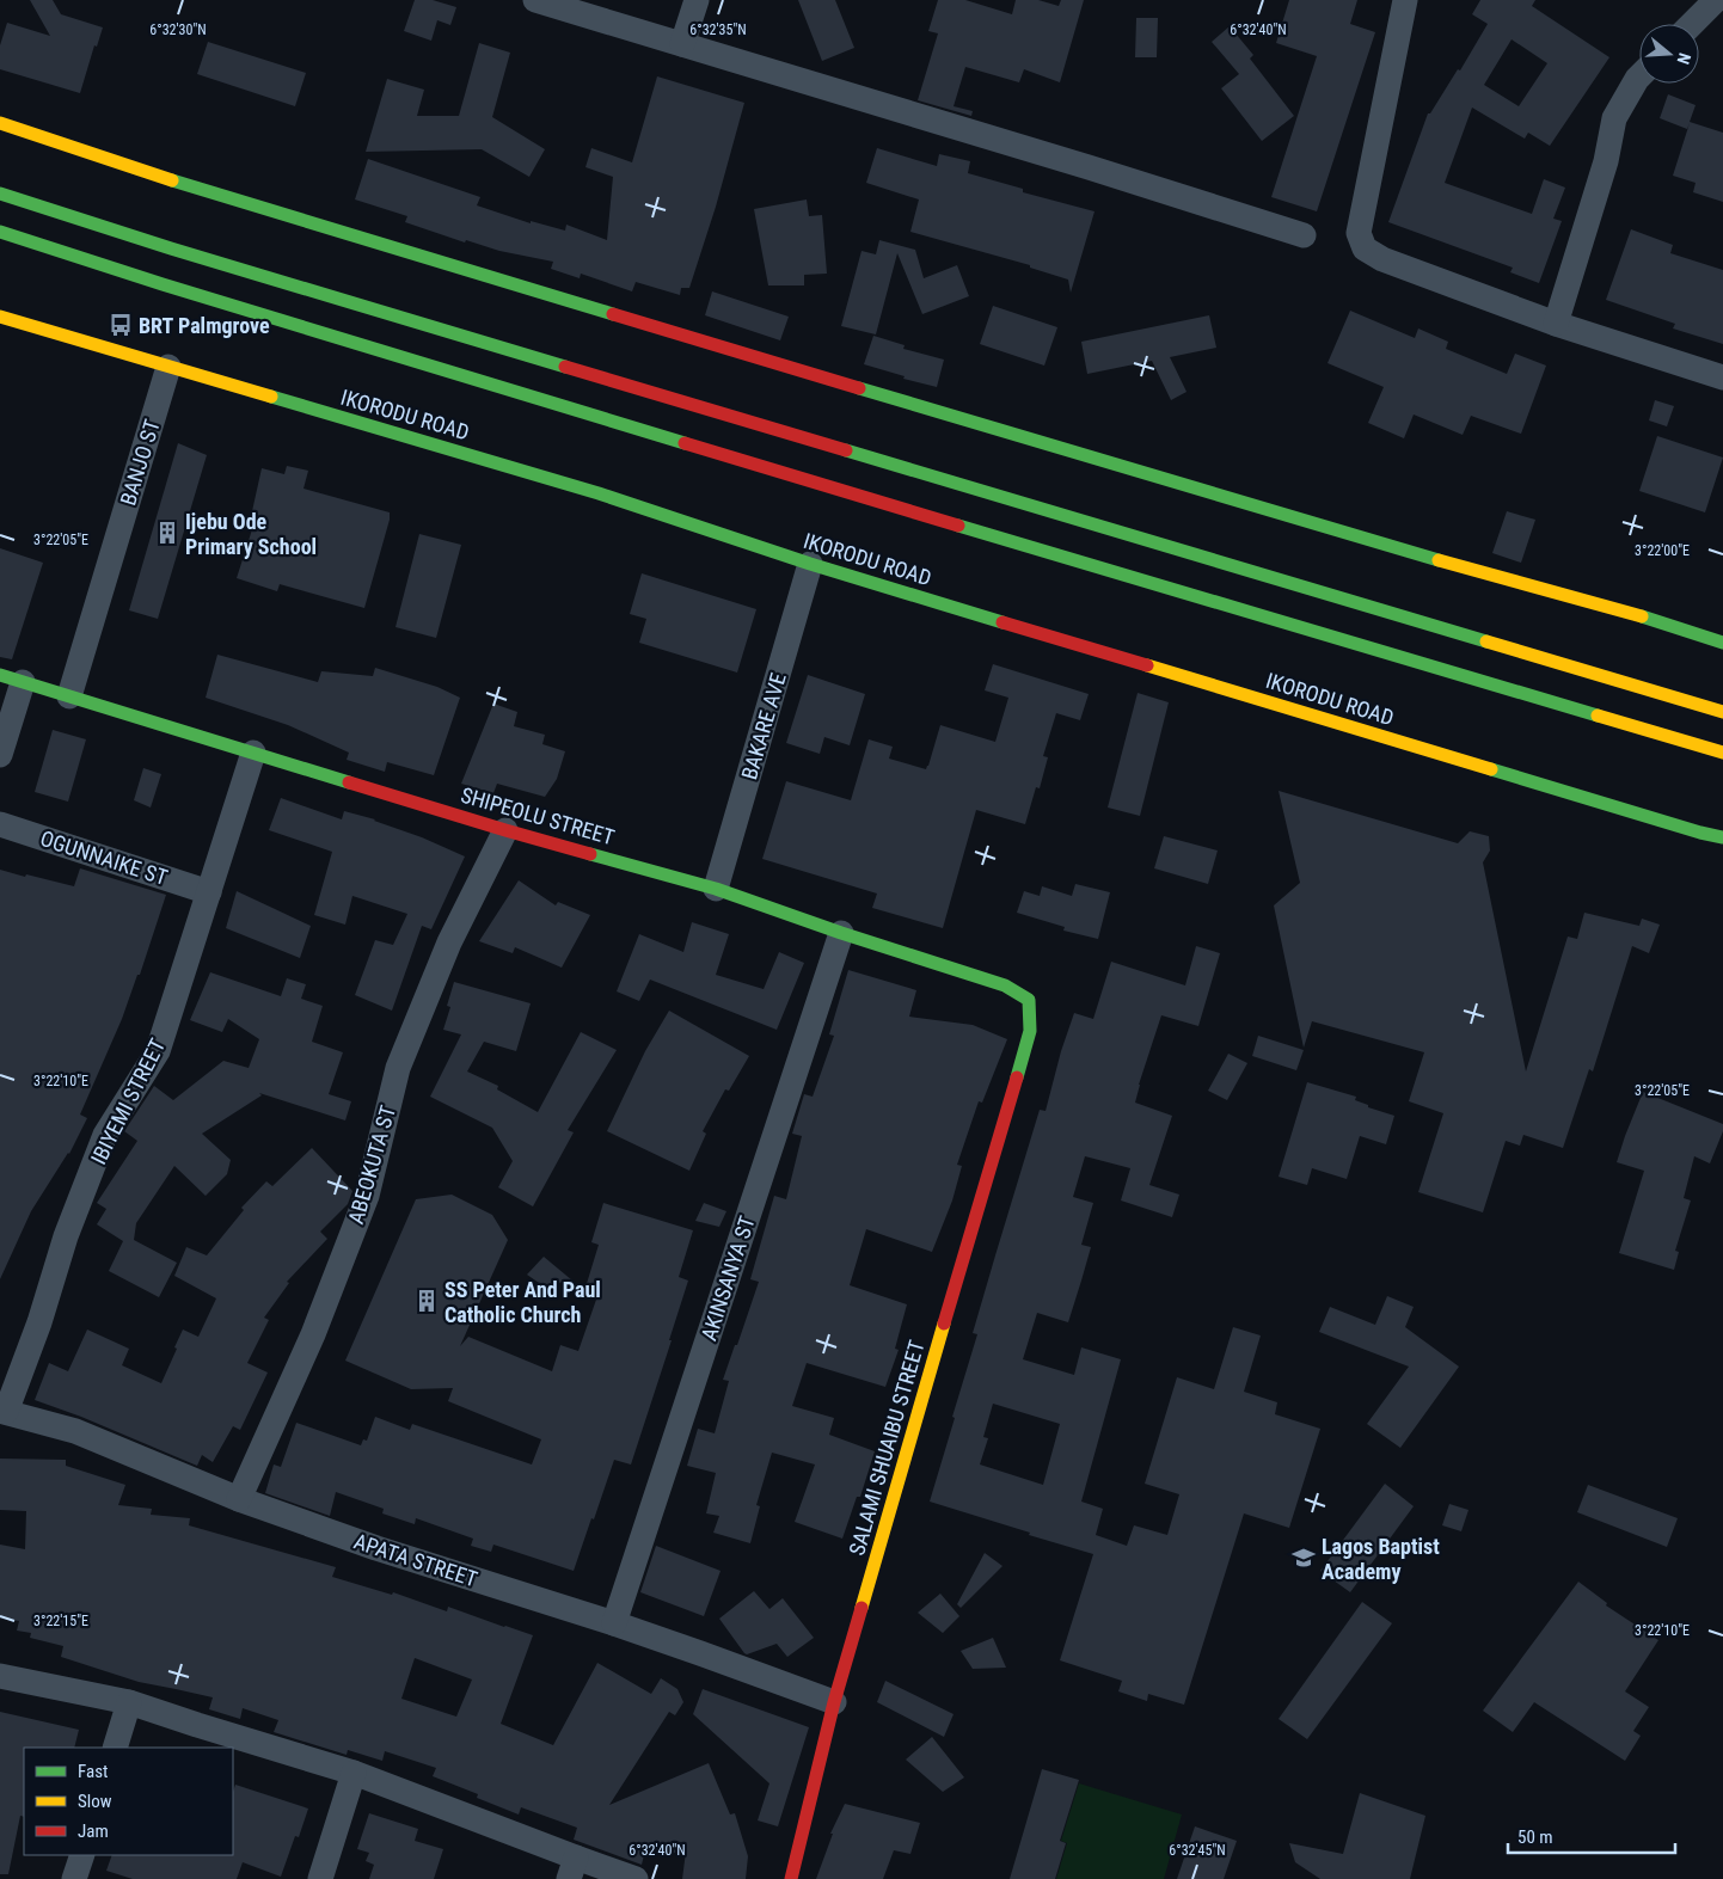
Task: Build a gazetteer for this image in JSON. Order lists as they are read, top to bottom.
{
  "streets": {
    "main road": ["IKORODU ROAD", "SHIPEOLU STREET", "SALAMI SHUAIBU STREET"],
    "street": [
      "BANJO ST",
      "BAKARE AVE",
      "OGUNNAIKE ST",
      "IBIYEMI STREET",
      "ABEOKUTA ST",
      "AKINSANYA ST",
      "APATA STREET"
    ]
  },
  "crossings": [
    ["IKORODU ROAD", "BANJO ST"],
    ["IKORODU ROAD", "BAKARE AVE"],
    ["BANJO ST", "SHIPEOLU STREET"],
    ["BAKARE AVE", "SHIPEOLU STREET"],
    ["SHIPEOLU STREET", "IBIYEMI STREET"],
    ["SHIPEOLU STREET", "ABEOKUTA ST"],
    ["SHIPEOLU STREET", "AKINSANYA ST"],
    ["SHIPEOLU STREET", "SALAMI SHUAIBU STREET"],
    ["OGUNNAIKE ST", "IBIYEMI STREET"],
    ["IBIYEMI STREET", "APATA STREET"],
    ["ABEOKUTA ST", "APATA STREET"],
    ["AKINSANYA ST", "APATA STREET"],
    ["SALAMI SHUAIBU STREET", "APATA STREET"]
  ],
  "places": {
    "bus stop": ["BRT Palmgrove"],
    "building": ["Ijebu Ode Primary School", "SS Peter And Paul Catholic Church"],
    "school or university": ["Lagos Baptist Academy"]
  },
  "legend": ["Fast", "Slow", "Jam"],
  "scale_bar": "50 m",
  "north": "right",
  "coordinates": [
    "6°32'30\"N",
    "6°32'35\"N",
    "6°32'40\"N",
    "3°22'05\"E",
    "3°22'00\"E",
    "3°22'10\"E",
    "3°22'15\"E",
    "6°32'45\"N"
  ]
}
